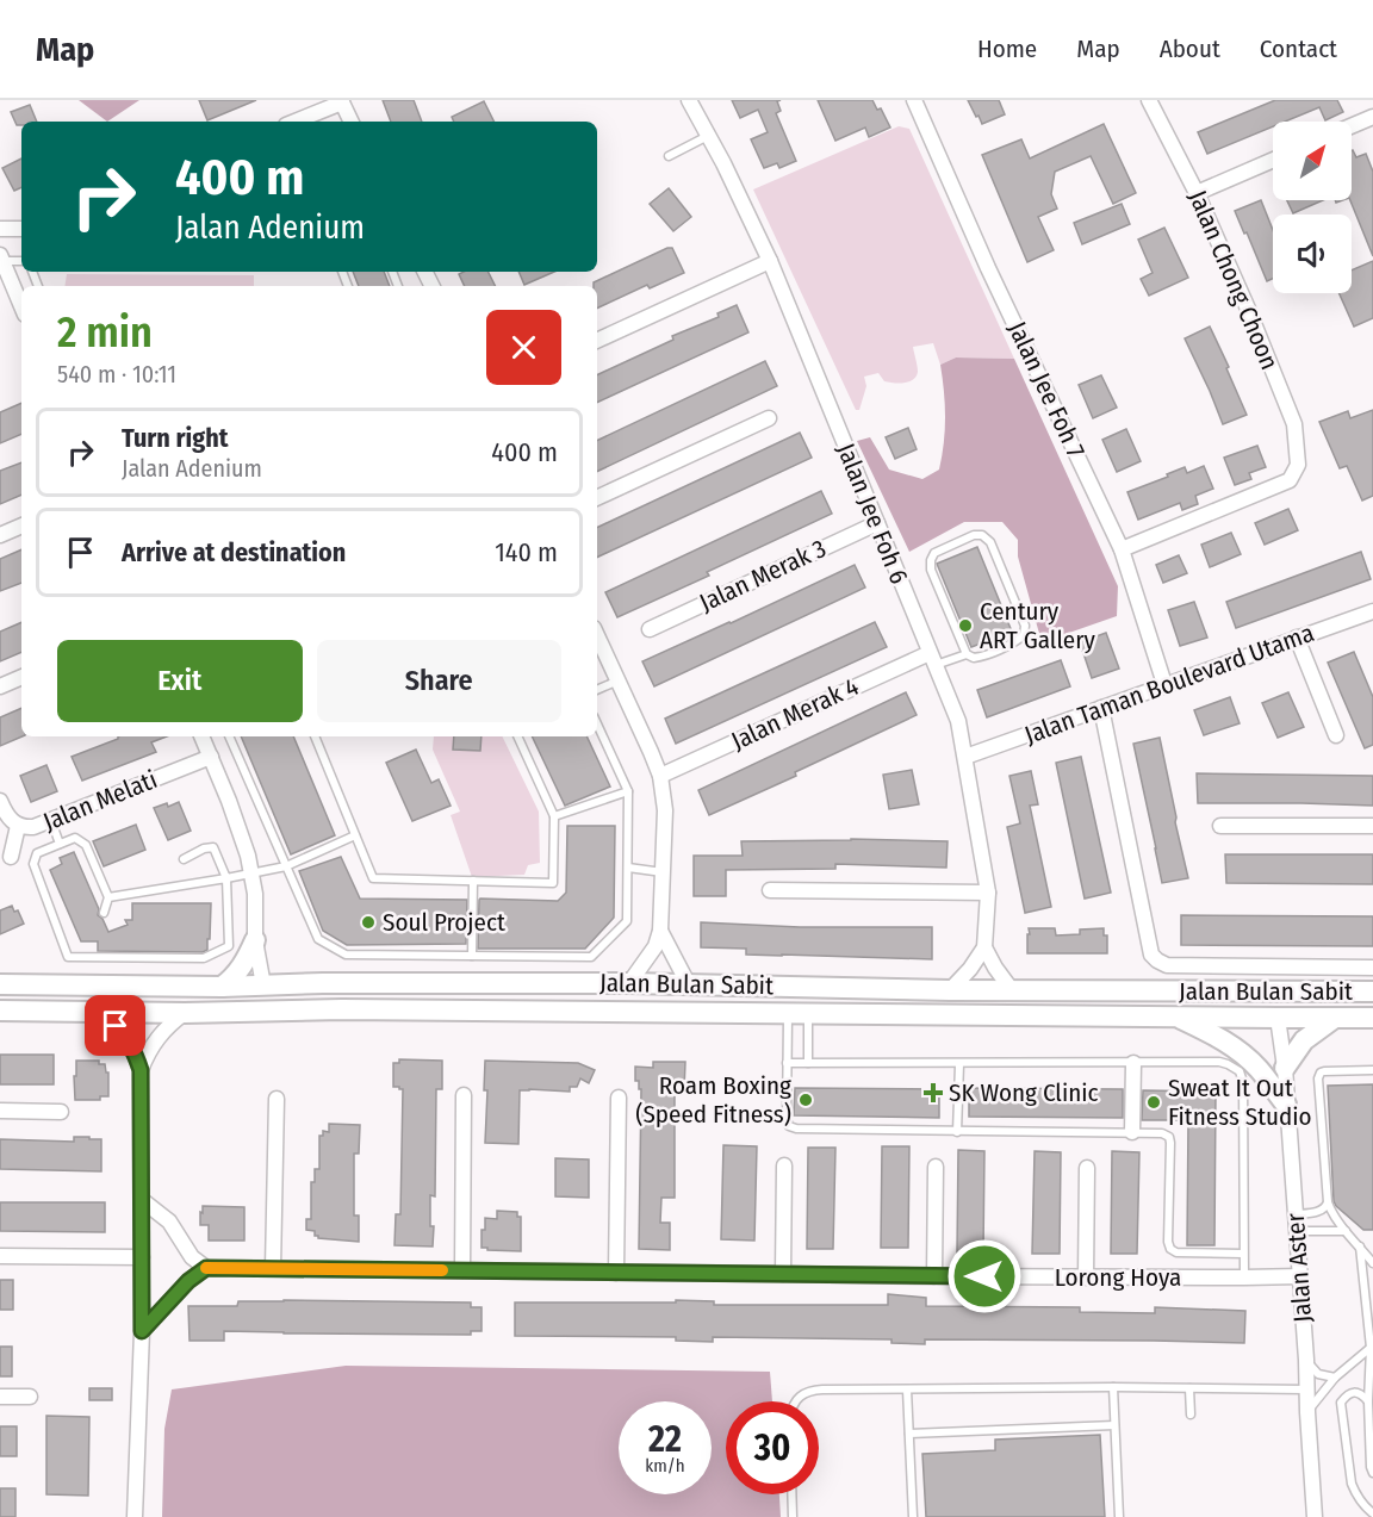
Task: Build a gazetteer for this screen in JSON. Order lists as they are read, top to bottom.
{
  "streets": {
    "main road": ["Jalan Bulan Sabit"],
    "street": [
      "Jalan Chong Choon",
      "Jalan Jee Foh 7",
      "Jalan Jee Foh 6",
      "Jalan Merak 3",
      "Jalan Taman Boulevard Utama",
      "Jalan Merak 4",
      "Jalan Melati",
      "Jalan Aster",
      "Lorong Hoya"
    ]
  },
  "crossings": [
    ["Jalan Chong Choon", "Jalan Jee Foh 7"],
    ["Jalan Jee Foh 7", "Jalan Taman Boulevard Utama"],
    ["Jalan Jee Foh 6", "Jalan Merak 3"],
    ["Jalan Jee Foh 6", "Jalan Taman Boulevard Utama"],
    ["Jalan Jee Foh 6", "Jalan Merak 4"],
    ["Jalan Bulan Sabit", "Jalan Aster"],
    ["Jalan Aster", "Lorong Hoya"]
  ],
  "places": {
    "other": [
      "Century ART Gallery",
      "Soul Project",
      "Roam Boxing (Speed Fitness)",
      "Sweat It Out Fitness Studio"
    ],
    "health": ["SK Wong Clinic"]
  },
  "north": "top right",
  "page": {
    "header": "Map",
    "nav": [
      "Home",
      "Map",
      "About",
      "Contact"
    ],
    "turn": ["400 m", "Jalan Adenium"],
    "heading": ["2 min", "540 m · 10:11"],
    "list": [
      {
        "name": "Turn right",
        "note": "Jalan Adenium",
        "value": "400 m"
      },
      {
        "name": "Arrive at destination",
        "value": "140 m"
      }
    ],
    "buttons": ["Exit", "Share"],
    "speed": "22 km/h",
    "limit": "30"
  }
}
